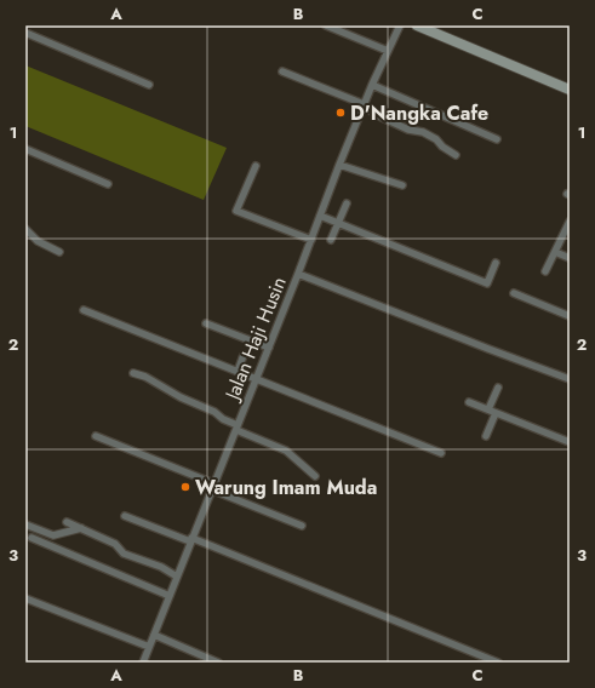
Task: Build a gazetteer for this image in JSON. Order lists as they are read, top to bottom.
{
  "streets": {
    "street": ["Jalan Haji Husin"]
  },
  "places": ["D'Nangka Cafe", "Warung Imam Muda"],
  "grid": {
    "columns": ["A", "B", "C"],
    "rows": ["1", "2", "3"]
  }
}
